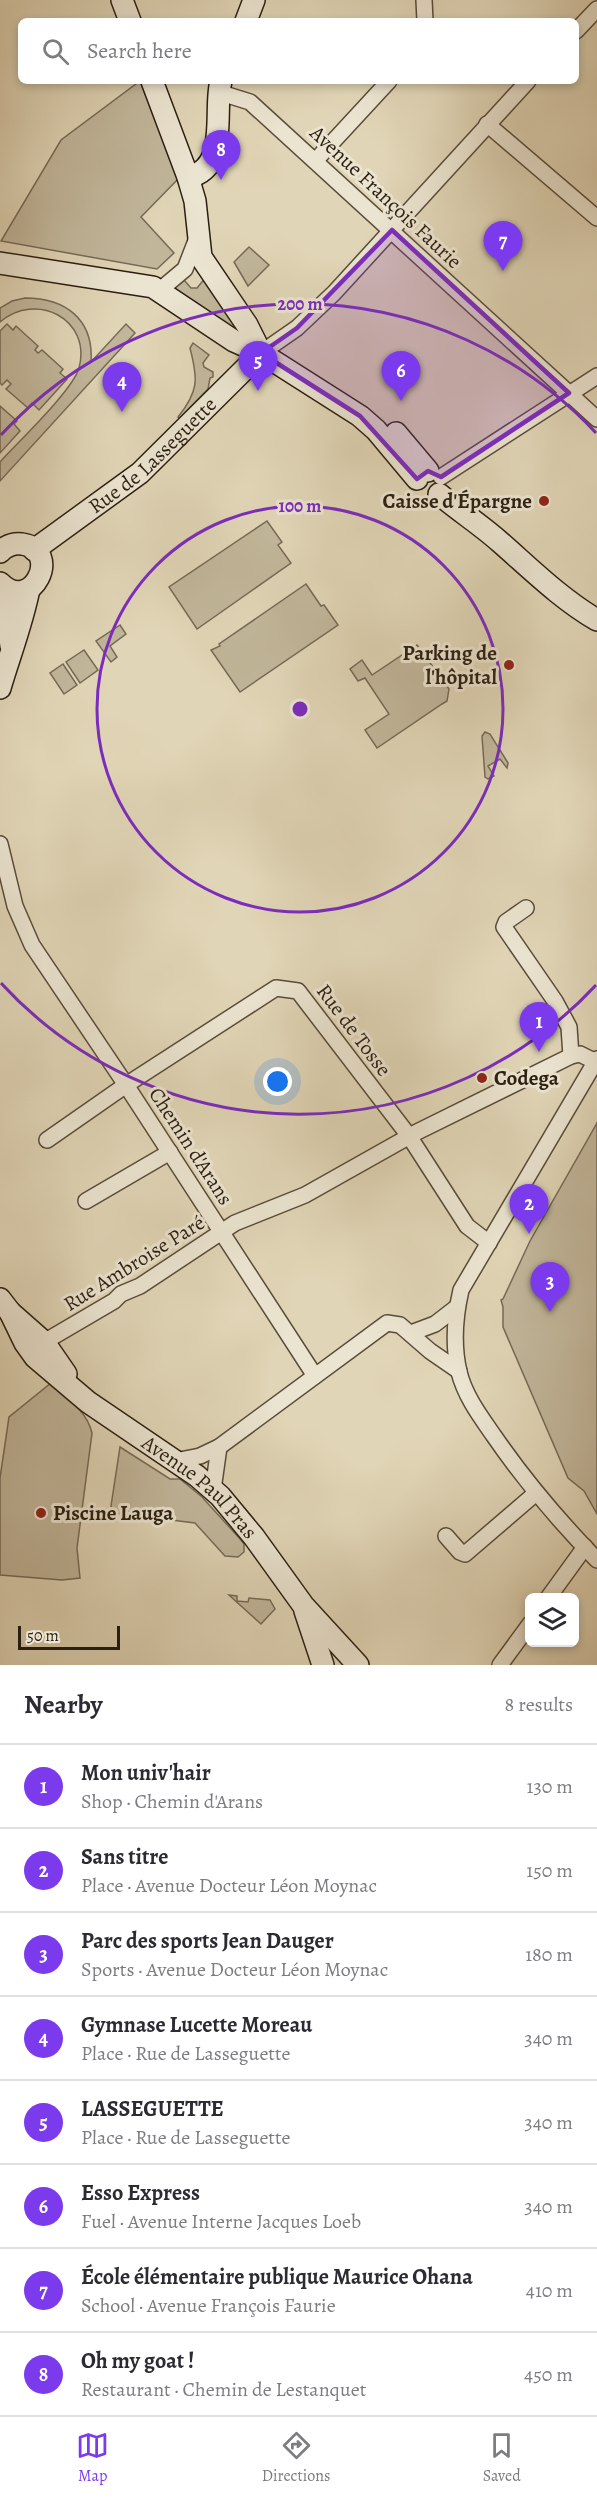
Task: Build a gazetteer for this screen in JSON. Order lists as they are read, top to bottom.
{
  "streets": {
    "street": [
      "Avenue François Faurie",
      "Rue de Lasseguette",
      "Rue de Tosse",
      "Chemin d'Arans",
      "Rue Ambroise Paré",
      "Avenue Paul Pras"
    ]
  },
  "crossings": [
    ["Rue de Tosse", "Chemin d'Arans"],
    ["Chemin d'Arans", "Rue Ambroise Paré"],
    ["Rue Ambroise Paré", "Avenue Paul Pras"]
  ],
  "places": [
    "Caisse d'Épargne",
    "Parking de l'hôpital",
    "Codega",
    "Piscine Lauga"
  ],
  "scale_bar": "50 m",
  "page": {
    "search": "Search here",
    "pins": [
      "8",
      "7",
      "5",
      "6",
      "4",
      "1",
      "2",
      "3"
    ],
    "scale": "50 m",
    "heading": ["Nearby", "8 results"],
    "list": [
      {
        "mark": "1",
        "name": "Mon univ'hair",
        "note": "Shop · Chemin d'Arans",
        "value": "130 m"
      },
      {
        "mark": "2",
        "name": "Sans titre",
        "note": "Place · Avenue Docteur Léon Moynac",
        "value": "150 m"
      },
      {
        "mark": "3",
        "name": "Parc des sports Jean Dauger",
        "note": "Sports · Avenue Docteur Léon Moynac",
        "value": "180 m"
      },
      {
        "mark": "4",
        "name": "Gymnase Lucette Moreau",
        "note": "Place · Rue de Lasseguette",
        "value": "340 m"
      },
      {
        "mark": "5",
        "name": "LASSEGUETTE",
        "note": "Place · Rue de Lasseguette",
        "value": "340 m"
      },
      {
        "mark": "6",
        "name": "Esso Express",
        "note": "Fuel · Avenue Interne Jacques Loeb",
        "value": "340 m"
      },
      {
        "mark": "7",
        "name": "École élémentaire publique Maurice Ohana",
        "note": "School · Avenue François Faurie",
        "value": "410 m"
      },
      {
        "mark": "8",
        "name": "Oh my goat !",
        "note": "Restaurant · Chemin de Lestanquet",
        "value": "450 m"
      }
    ],
    "nav": ["Map", "Directions", "Saved"]
  },
  "rings": ["200 m", "100 m"]
}
